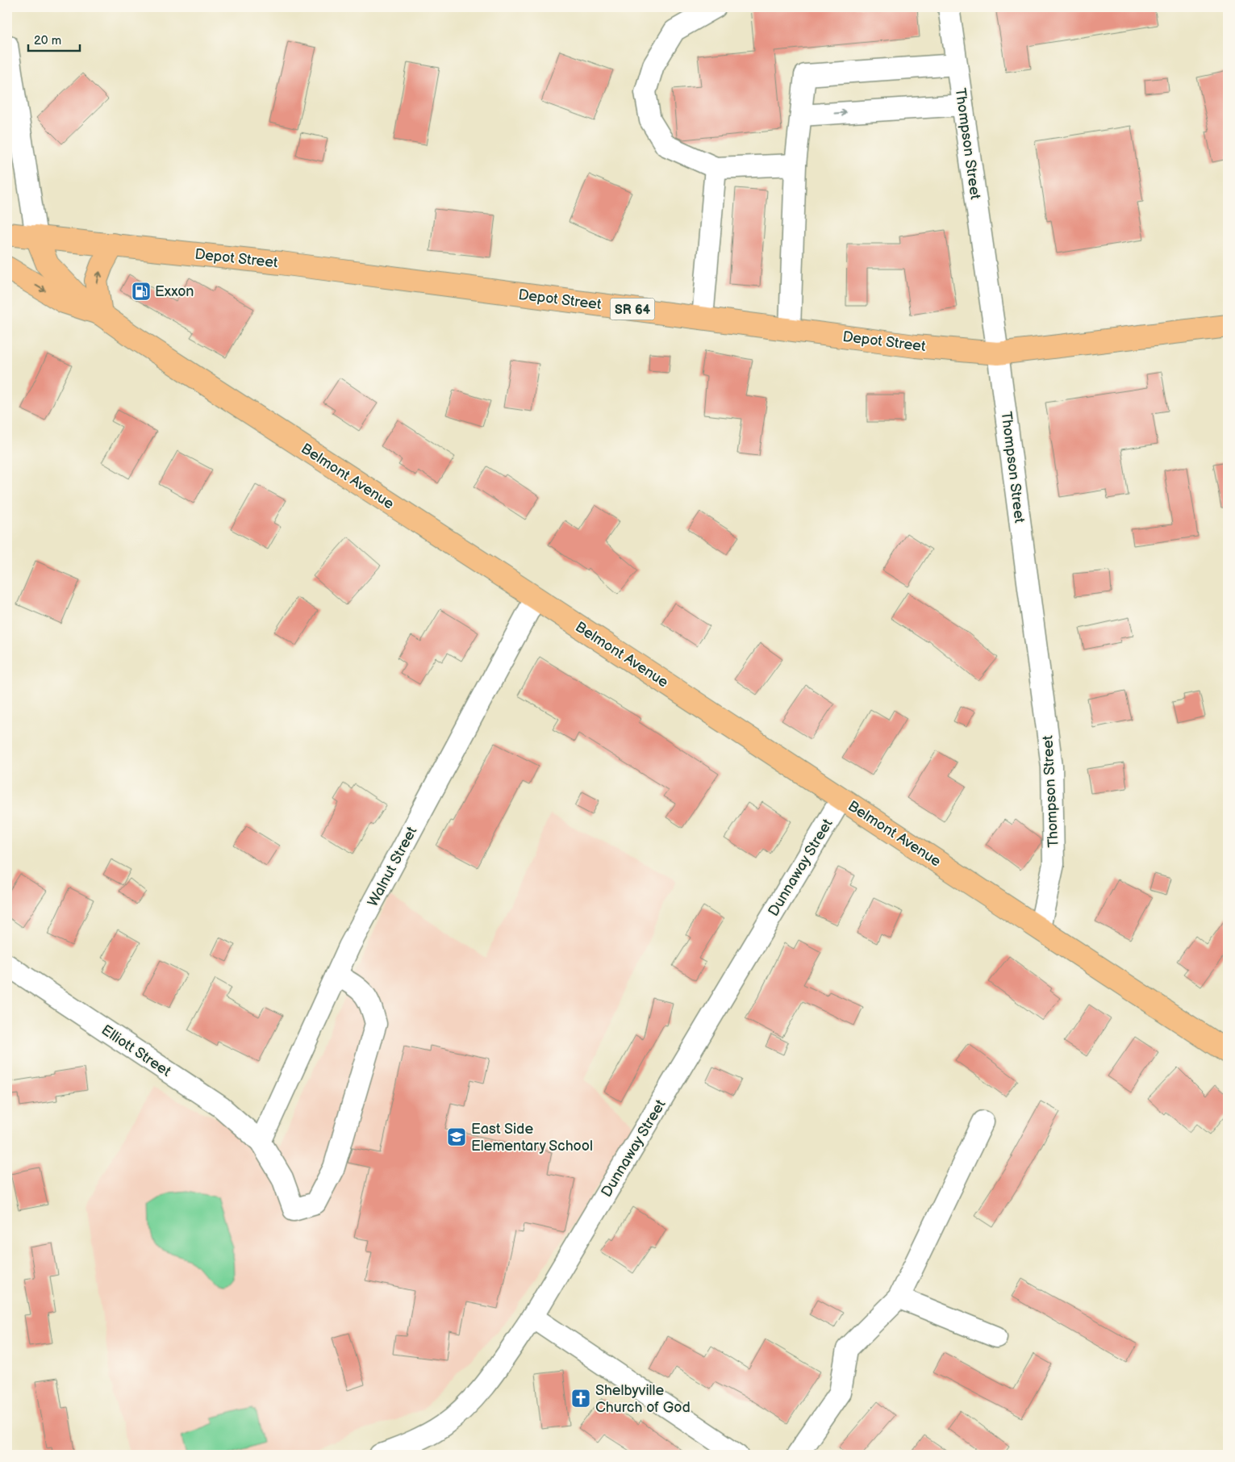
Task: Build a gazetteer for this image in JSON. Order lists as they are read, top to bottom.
{
  "streets": {
    "main road": ["Depot Street", "SR 64", "Belmont Avenue"],
    "street": [
      "Thompson Street",
      "Walnut Street",
      "Dunnaway Street",
      "Elliott Street"
    ]
  },
  "crossings": [
    ["Thompson Street", "Depot Street"],
    ["Thompson Street", "Belmont Avenue"],
    ["Depot Street", "SR 64"],
    ["Depot Street", "Belmont Avenue"],
    ["SR 64", "Belmont Avenue"],
    ["Belmont Avenue", "Walnut Street"],
    ["Belmont Avenue", "Dunnaway Street"],
    ["Walnut Street", "Elliott Street"]
  ],
  "places": {
    "fuel station": ["Exxon"],
    "school or university": ["East Side Elementary School"],
    "church": ["Shelbyville Church of God"]
  },
  "scale_bar": "20 m"
}
